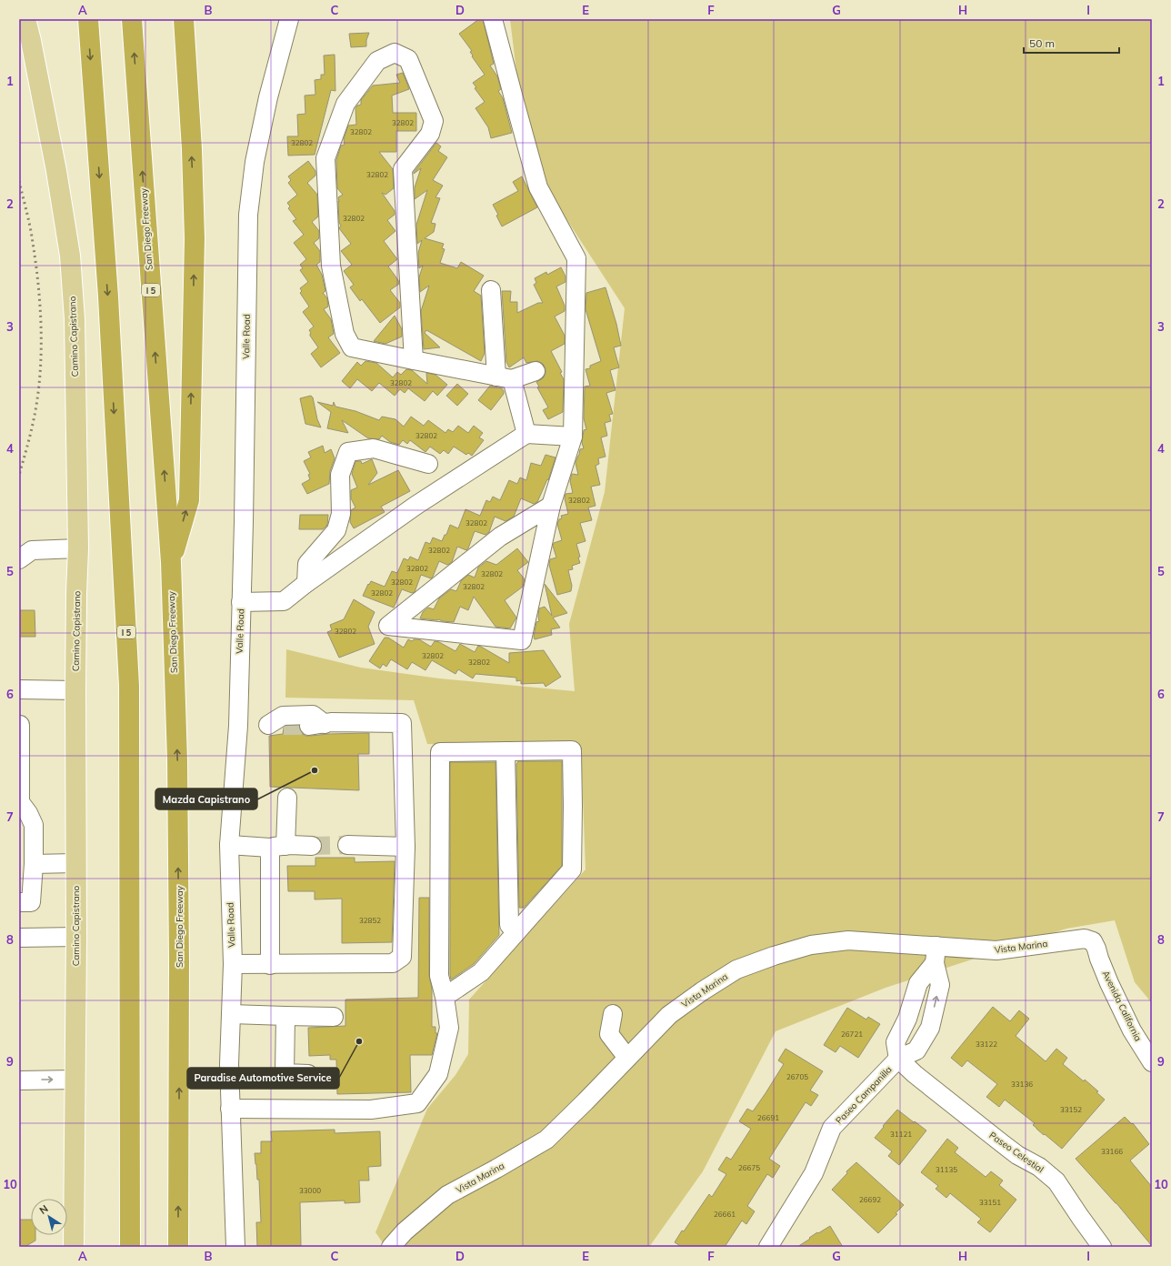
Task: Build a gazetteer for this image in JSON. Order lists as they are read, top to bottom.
{
  "streets": {
    "highway": ["San Diego Freeway", "I 5"],
    "main road": ["Camino Capistrano"],
    "street": [
      "Valle Road",
      "Vista Marina",
      "Avenida California",
      "Paseo Campanilla",
      "Paseo Celestial"
    ]
  },
  "crossings": [
    ["Vista Marina", "Avenida California"],
    ["Vista Marina", "Paseo Campanilla"],
    ["Paseo Campanilla", "Paseo Celestial"]
  ],
  "places": ["Mazda Capistrano", "Paradise Automotive Service"],
  "house_numbers": [
    "32802",
    "32802",
    "32802",
    "32802",
    "32802",
    "32802",
    "32802",
    "32802",
    "32802",
    "32802",
    "32802",
    "32802",
    "32802",
    "32802",
    "32802",
    "32802",
    "32802",
    "32802",
    "32852",
    "26721",
    "33122",
    "26705",
    "33136",
    "33152",
    "26691",
    "31121",
    "33166",
    "26675",
    "31135",
    "33000",
    "26692",
    "33151",
    "26661"
  ],
  "scale_bar": "50 m",
  "north": "top left",
  "grid": {
    "columns": [
      "A",
      "B",
      "C",
      "D",
      "E",
      "F",
      "G",
      "H",
      "I"
    ],
    "rows": [
      "1",
      "2",
      "3",
      "4",
      "5",
      "6",
      "7",
      "8",
      "9",
      "10"
    ]
  }
}
